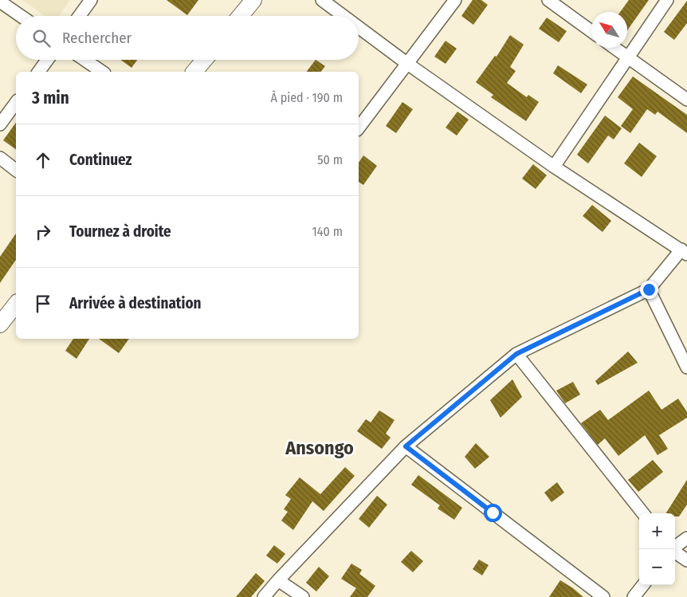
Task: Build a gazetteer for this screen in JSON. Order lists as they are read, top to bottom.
{
  "districts": ["Ansongo"],
  "north": "top left",
  "page": {
    "search": "Rechercher",
    "heading": ["3 min", "À pied · 190 m"],
    "list": [
      ["Continuez", "50 m"],
      ["Tournez à droite", "140 m"],
      "Arrivée à destination"
    ],
    "map_buttons": ["+", "−"]
  }
}
